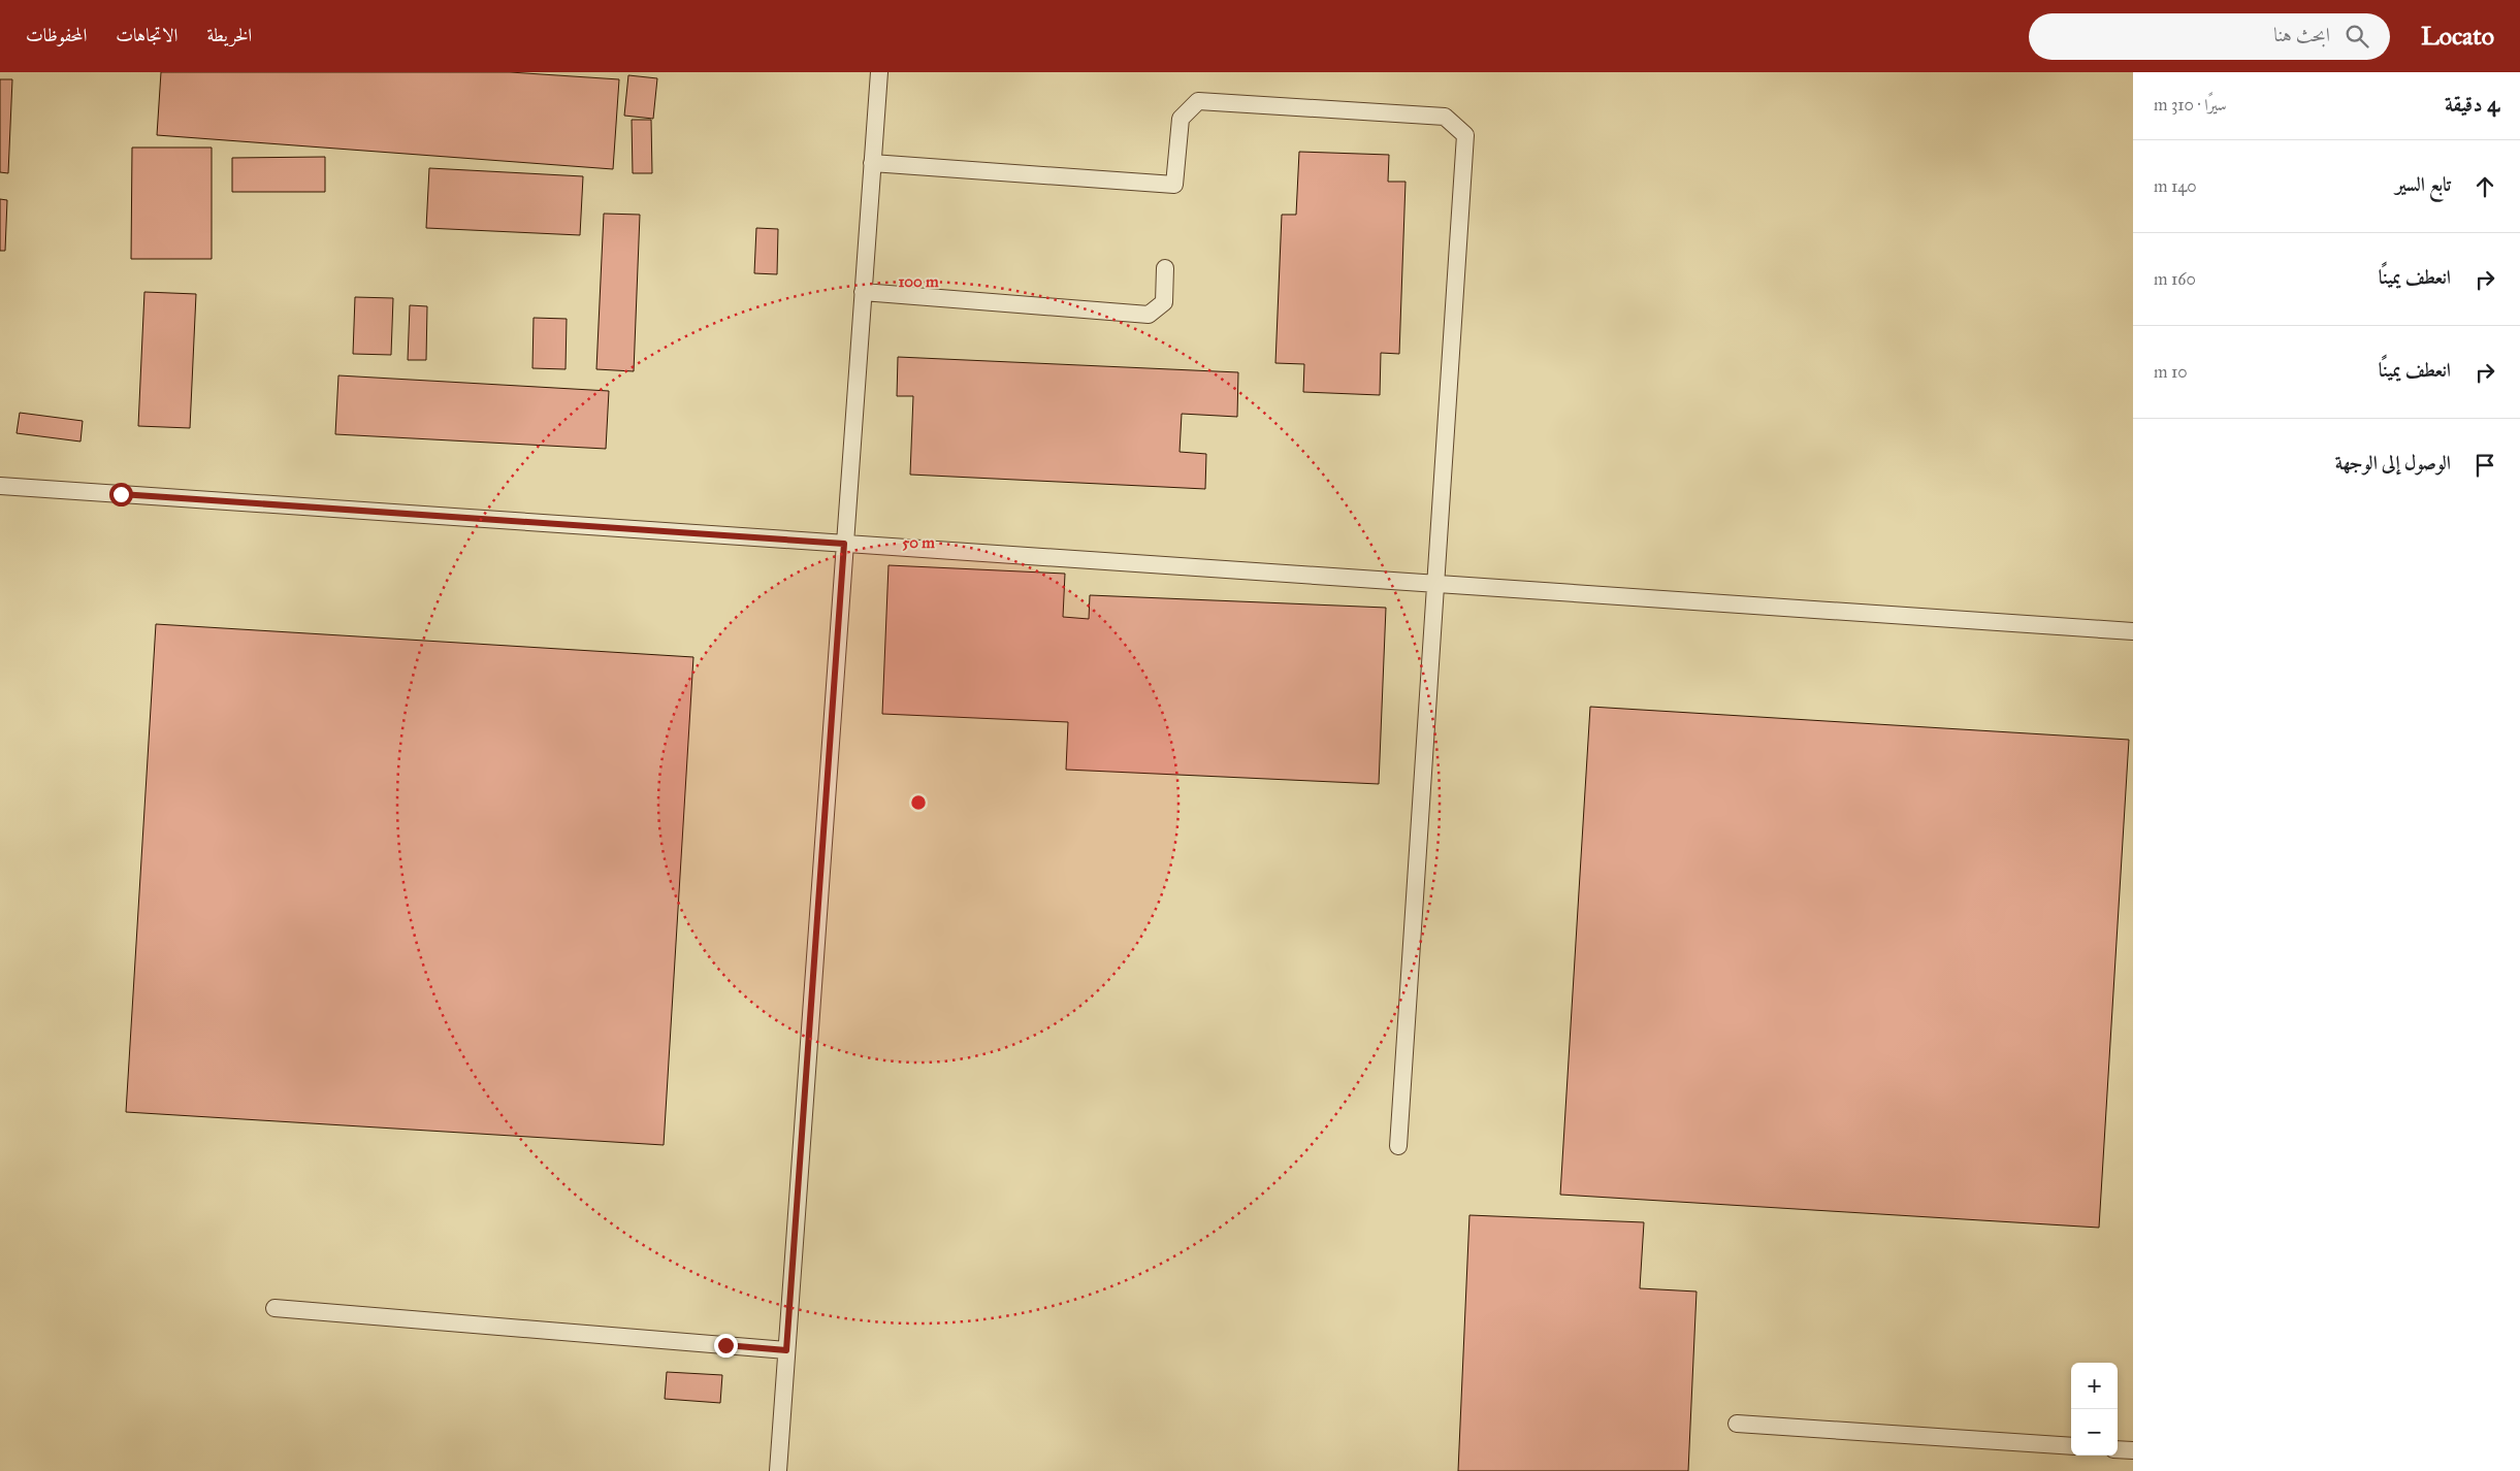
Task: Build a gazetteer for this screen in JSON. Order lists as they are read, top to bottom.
{
  "page": {
    "header": "Locato",
    "search": "ابحث هنا",
    "nav": ["الخريطة", "الاتجاهات", "المحفوظات"],
    "heading": ["4 دقيقة", "سيرًا · 310 m"],
    "list": [
      ["تابع السير", "140 m"],
      ["انعطف يمينًا", "160 m"],
      ["انعطف يمينًا", "10 m"],
      "الوصول إلى الوجهة"
    ],
    "map_buttons": ["+", "−"]
  },
  "rings": ["100 m", "50 m"]
}
